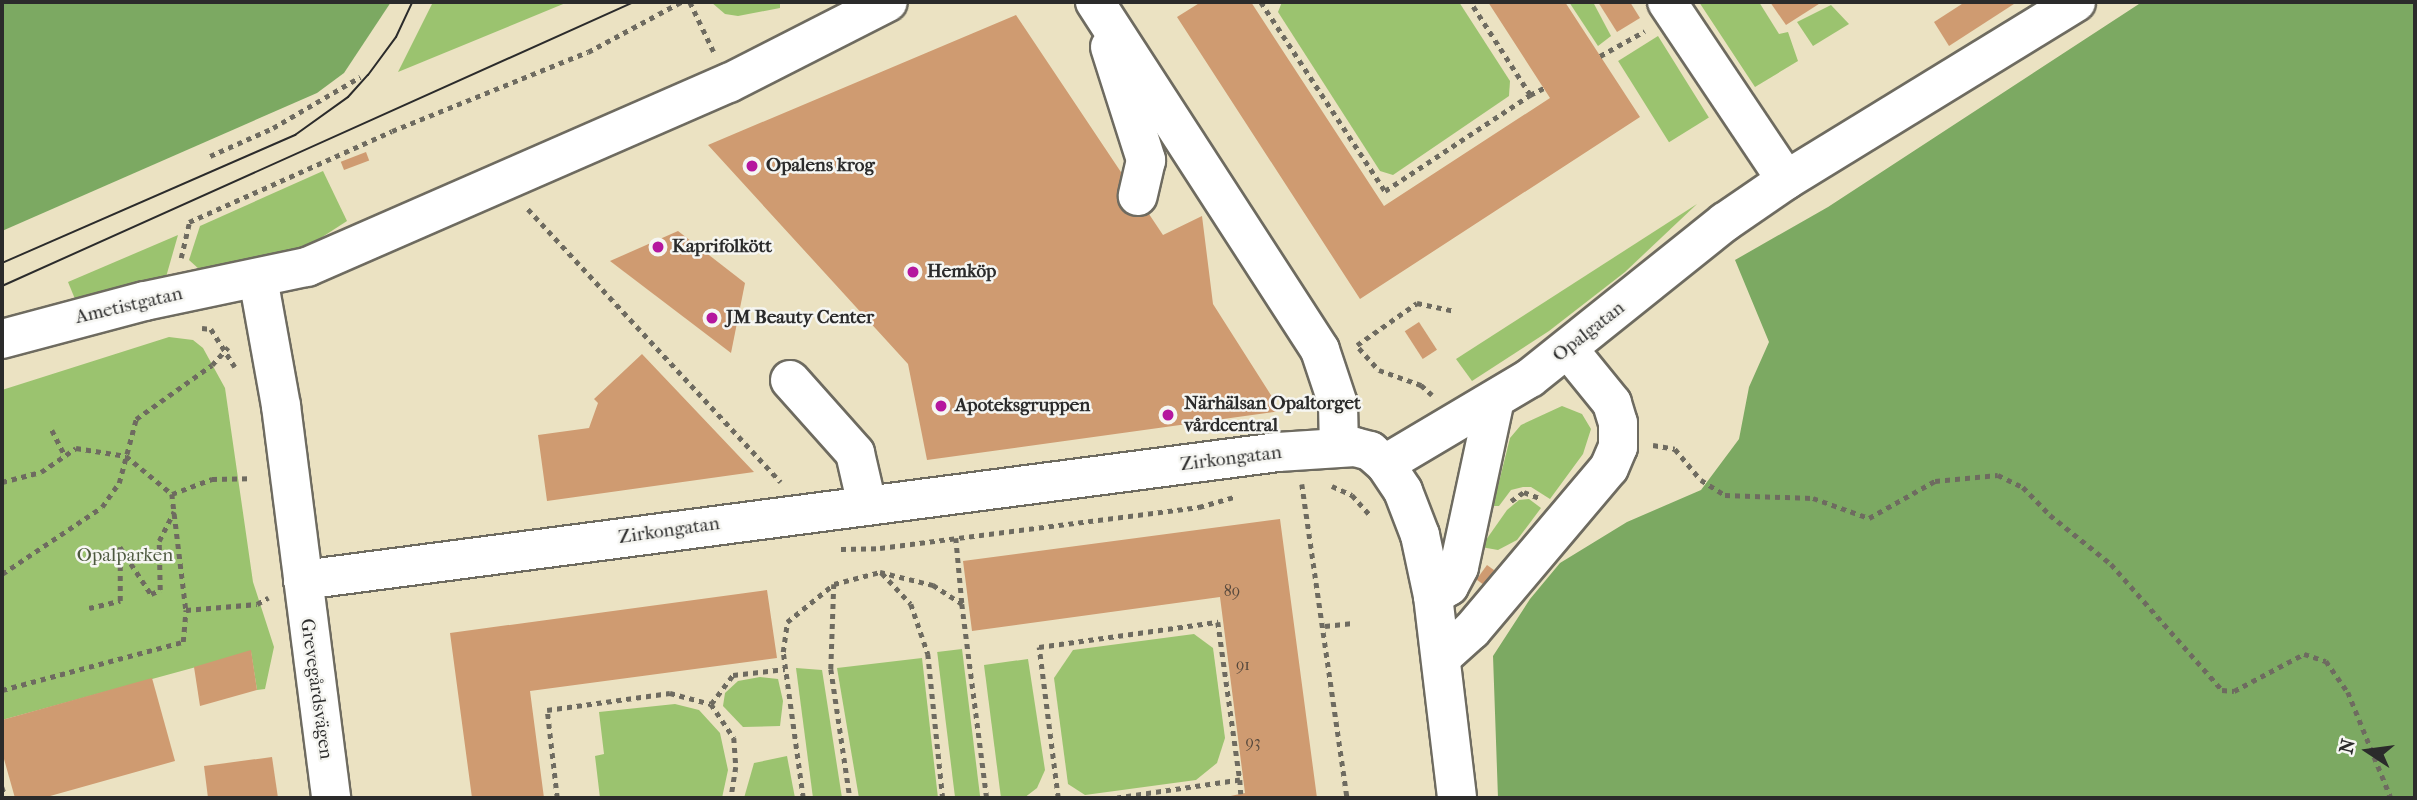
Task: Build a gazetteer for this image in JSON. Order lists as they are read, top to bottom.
{
  "streets": {
    "street": [
      "Ametistgatan",
      "Opalgatan",
      "Zirkongatan",
      "Grevegårdsvägen"
    ]
  },
  "crossings": [
    ["Opalgatan", "Zirkongatan"],
    ["Zirkongatan", "Grevegårdsvägen"]
  ],
  "parks": ["Opalparken"],
  "places": [
    "Opalens krog",
    "Kaprifolkött",
    "Hemköp",
    "JM Beauty Center",
    "Apoteksgruppen",
    "Närhälsan Opaltorget vårdcentral"
  ],
  "house_numbers": ["89", "91", "93"],
  "north": "left"
}
